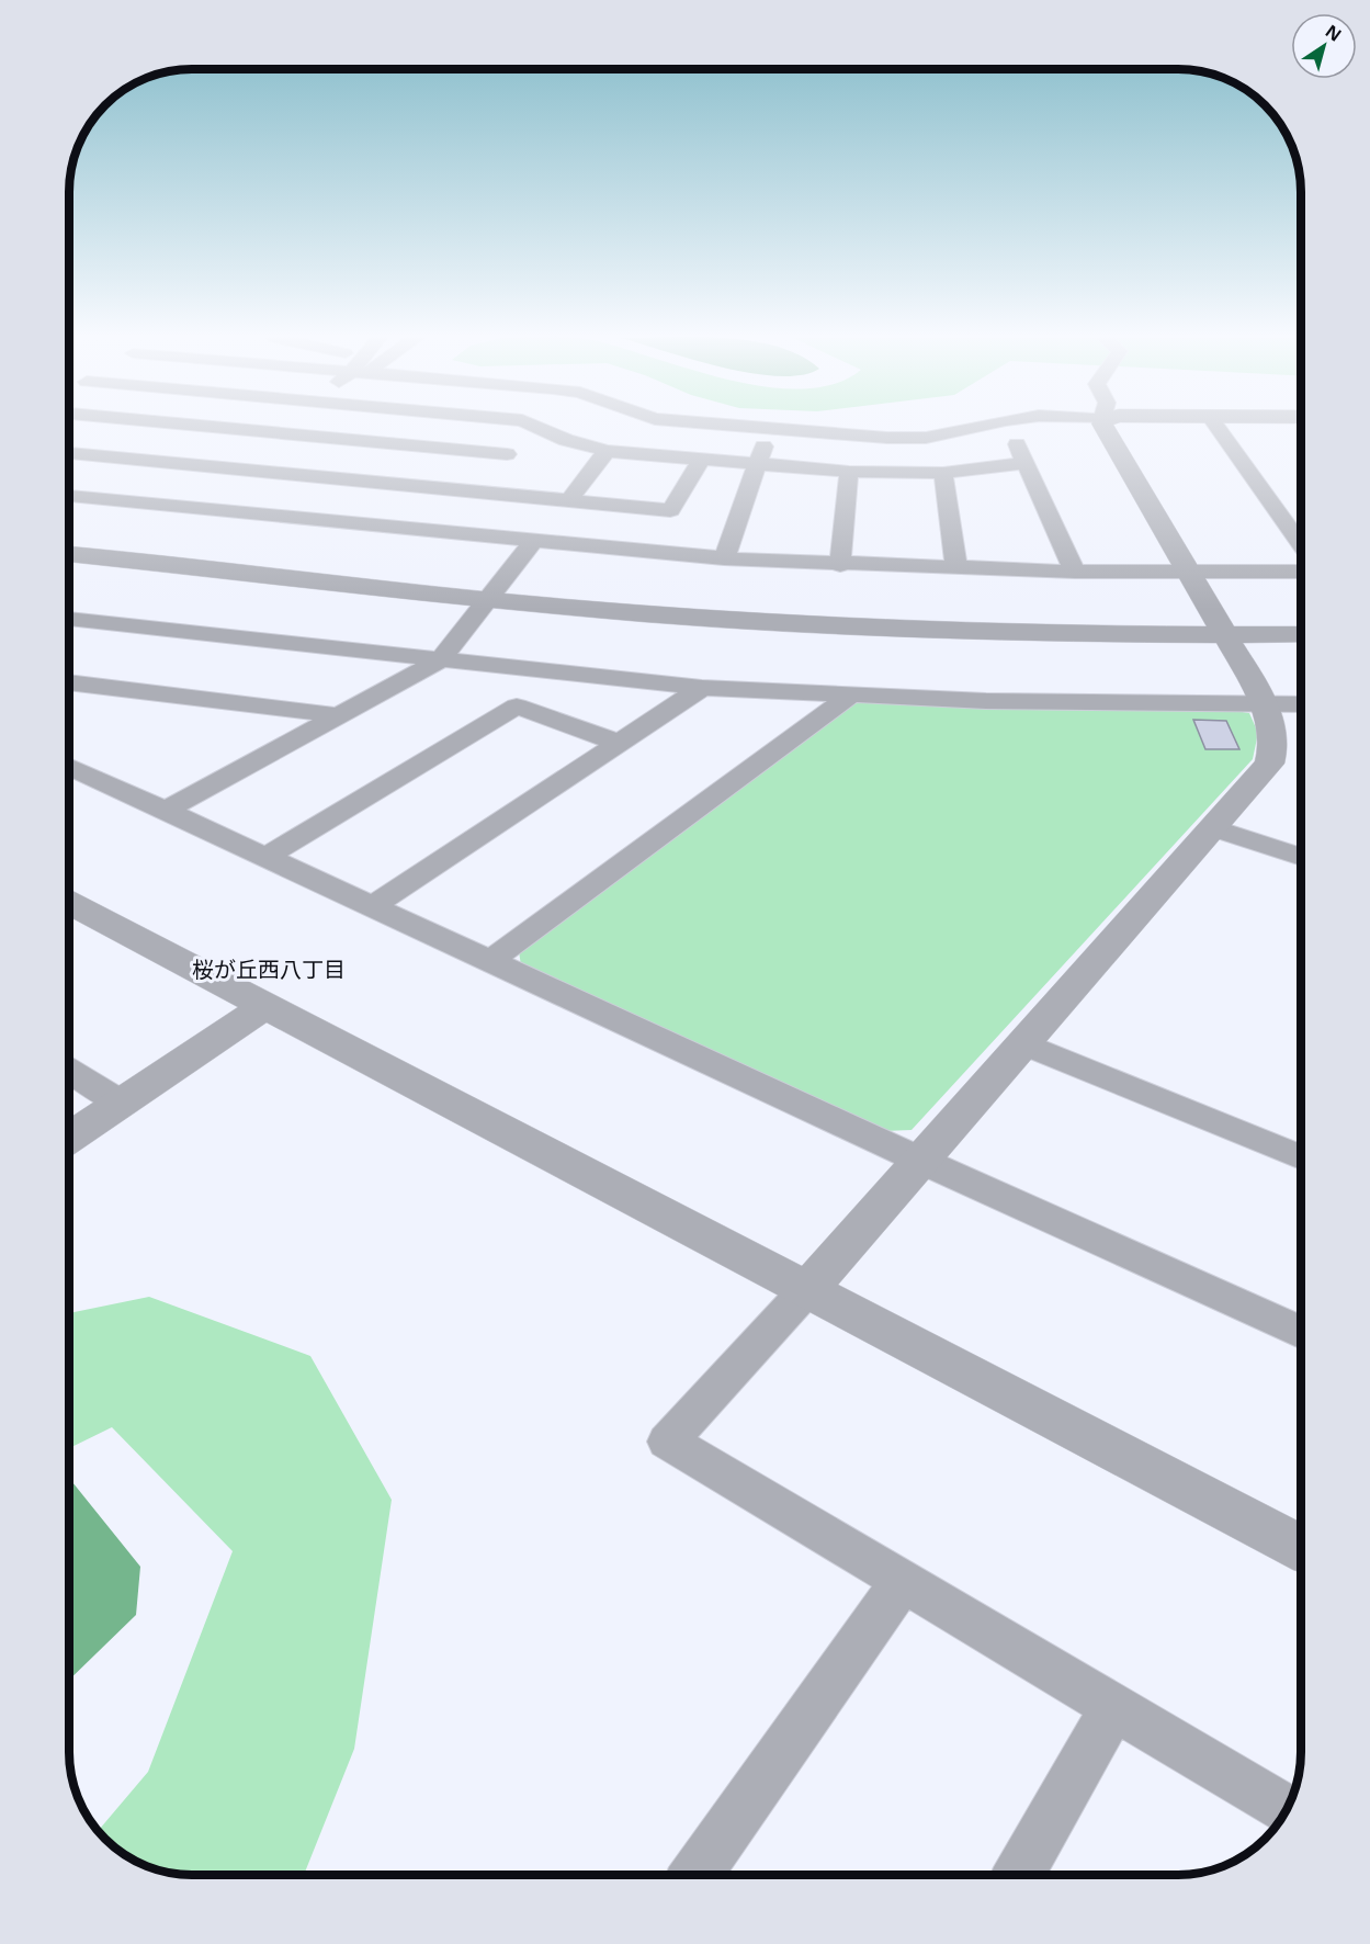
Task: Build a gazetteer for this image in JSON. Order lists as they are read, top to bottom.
{
  "districts": ["桜が丘西八丁目"],
  "north": "top right"
}
